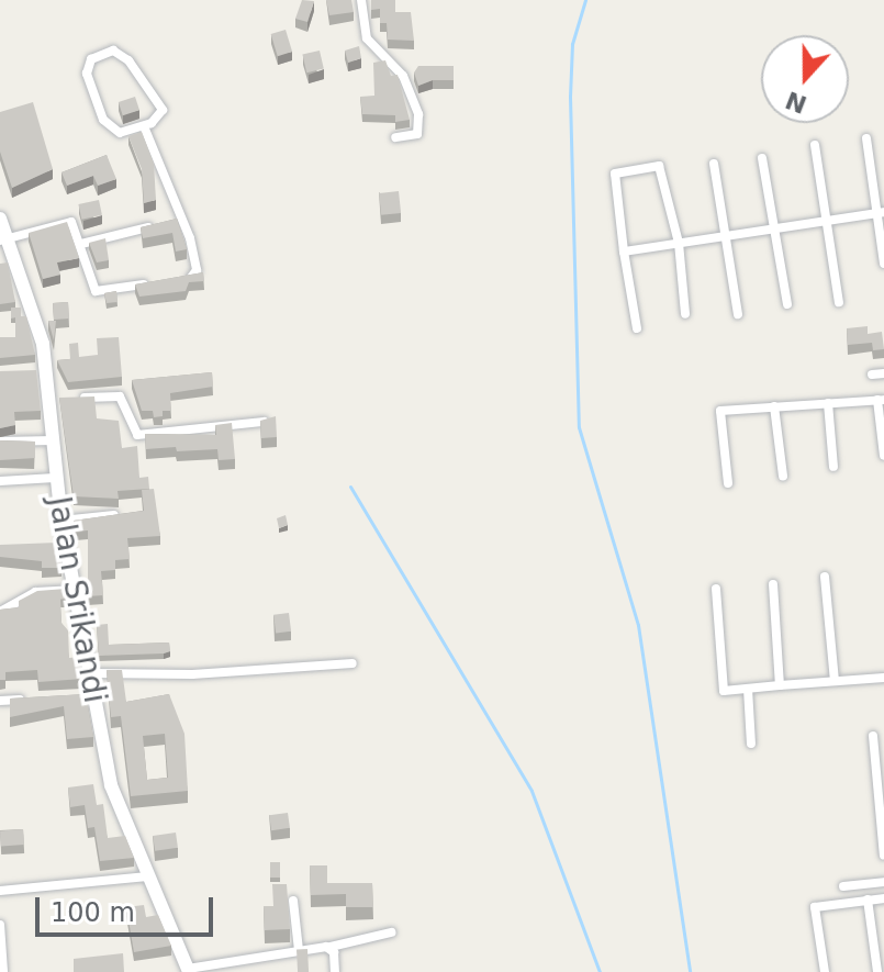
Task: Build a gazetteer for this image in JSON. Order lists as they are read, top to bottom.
{
  "streets": {
    "street": ["Jalan Srikandi"]
  },
  "scale_bar": "100 m",
  "north": "bottom"
}
